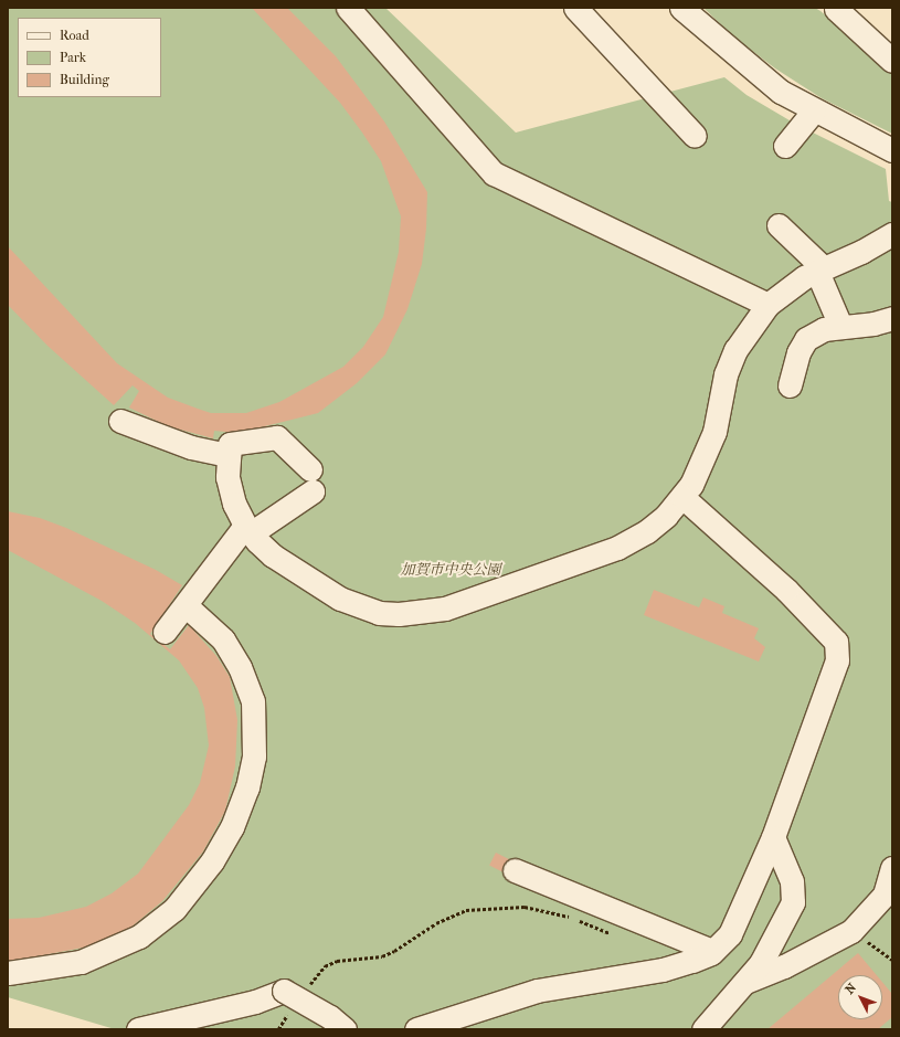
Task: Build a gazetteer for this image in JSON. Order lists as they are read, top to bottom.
{
  "parks": ["加賀市中央公園"],
  "legend": ["Road", "Park", "Building"],
  "north": "top left"
}
